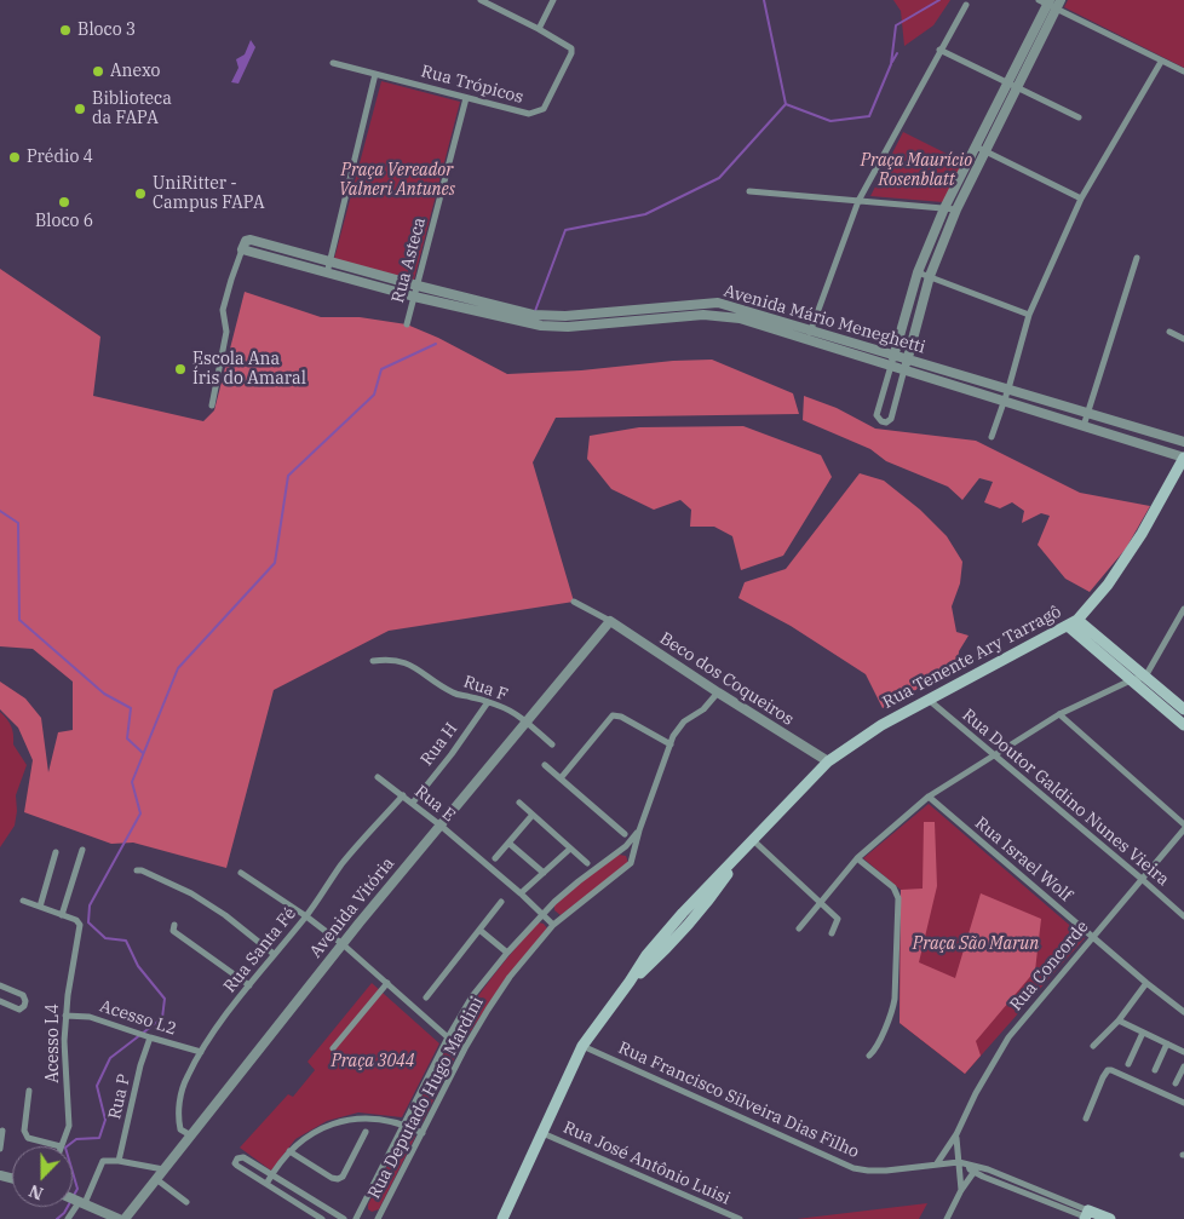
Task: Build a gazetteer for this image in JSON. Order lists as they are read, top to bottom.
{
  "streets": {
    "main road": ["Rua Tenente Ary Tarragô"],
    "street": [
      "Rua Trópicos",
      "Rua Asteca",
      "Avenida Mário Meneghetti",
      "Beco dos Coqueiros",
      "Rua F",
      "Rua H",
      "Rua Doutor Galdino Nunes Vieira",
      "Rua E",
      "Rua Israel Wolf",
      "Avenida Vitória",
      "Rua Santa Fé",
      "Rua Concorde",
      "Acesso L2",
      "Acesso L4",
      "Rua P",
      "Rua Deputado Hugo Mardini",
      "Rua Francisco Silveira Dias Filho",
      "Rua José Antônio Luisi"
    ]
  },
  "crossings": [
    ["Rua Trópicos", "Rua Asteca"],
    ["Rua Asteca", "Avenida Mário Meneghetti"],
    ["Avenida Mário Meneghetti", "Rua Tenente Ary Tarragô"],
    ["Rua Tenente Ary Tarragô", "Beco dos Coqueiros"],
    ["Rua Tenente Ary Tarragô", "Rua Doutor Galdino Nunes Vieira"],
    ["Rua Tenente Ary Tarragô", "Rua Francisco Silveira Dias Filho"],
    ["Rua Tenente Ary Tarragô", "Rua José Antônio Luisi"],
    ["Beco dos Coqueiros", "Avenida Vitória"],
    ["Beco dos Coqueiros", "Rua Deputado Hugo Mardini"],
    ["Rua F", "Rua H"],
    ["Rua F", "Avenida Vitória"],
    ["Rua H", "Rua E"],
    ["Rua Doutor Galdino Nunes Vieira", "Rua Concorde"],
    ["Rua E", "Avenida Vitória"],
    ["Rua E", "Rua Santa Fé"],
    ["Rua E", "Rua Deputado Hugo Mardini"],
    ["Rua Israel Wolf", "Rua Concorde"],
    ["Avenida Vitória", "Rua Santa Fé"],
    ["Rua Santa Fé", "Acesso L2"],
    ["Rua Concorde", "Rua Francisco Silveira Dias Filho"],
    ["Acesso L2", "Acesso L4"],
    ["Acesso L2", "Rua P"]
  ],
  "parks": [
    "Praça Maurício Rosenblatt",
    "Praça Vereador Valneri Antunes",
    "Praça São Marun",
    "Praça 3044"
  ],
  "places": [
    "Bloco 3",
    "Anexo",
    "Biblioteca da FAPA",
    "Prédio 4",
    "UniRitter - Campus FAPA",
    "Bloco 6",
    "Escola Ana Íris do Amaral"
  ],
  "north": "bottom"
}
